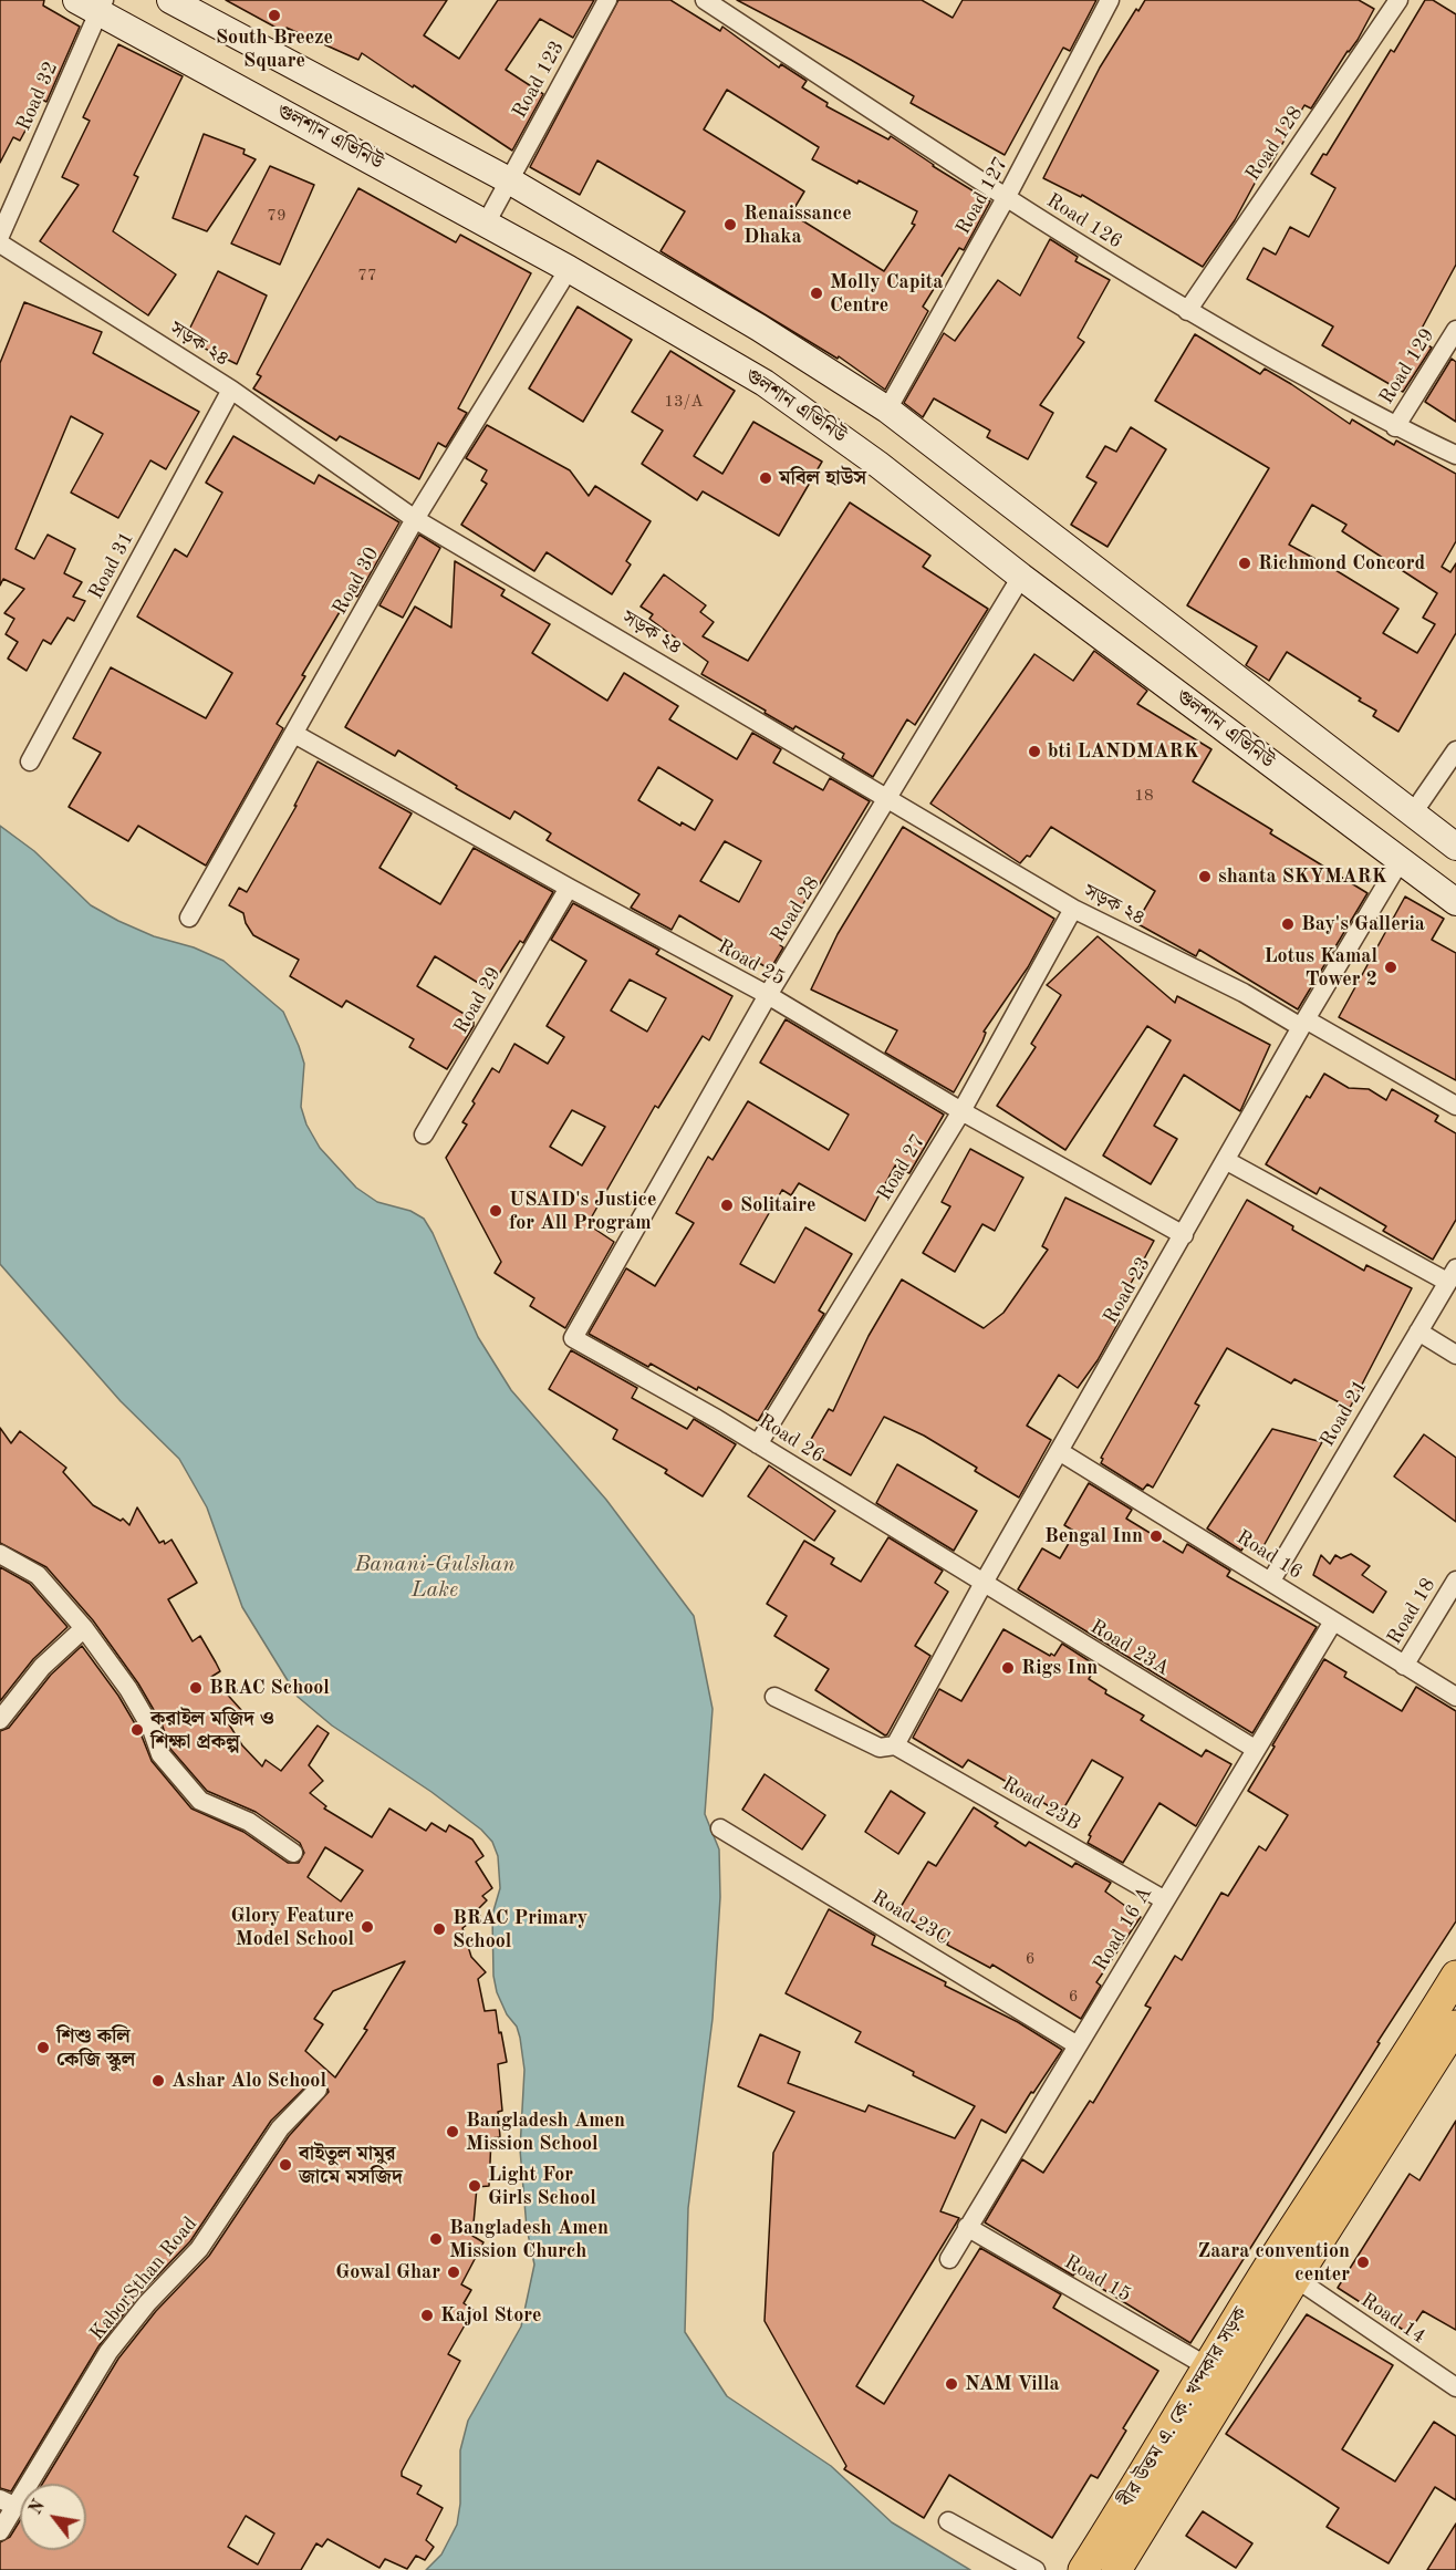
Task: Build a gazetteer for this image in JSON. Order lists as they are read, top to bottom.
{
  "streets": {
    "main road": ["গুলশান এভিনিউ", "বীর উত্তম এ. কে. খন্দকার সড়ক"],
    "street": [
      "Road 123",
      "Road 32",
      "Road 128",
      "Road 127",
      "Road 126",
      "সড়ক ২৪",
      "Road 129",
      "Road 31",
      "Road 30",
      "Road 28",
      "Road 25",
      "Road 29",
      "Road 27",
      "Road 23",
      "Road 21",
      "Road 26",
      "Road 16",
      "Road 18",
      "Road 23A",
      "Road 23B",
      "Road 23C",
      "Road 16 A",
      "KaborSthan Road",
      "Road 15",
      "Road 14"
    ]
  },
  "crossings": [
    ["Road 123", "গুলশান এভিনিউ"],
    ["Road 32", "গুলশান এভিনিউ"],
    ["গুলশান এভিনিউ", "Road 30"],
    ["গুলশান এভিনিউ", "Road 28"],
    ["গুলশান এভিনিউ", "Road 23"],
    ["Road 128", "Road 126"],
    ["Road 127", "Road 126"],
    ["Road 126", "Road 129"],
    ["সড়ক ২৪", "Road 31"],
    ["সড়ক ২৪", "Road 30"],
    ["সড়ক ২৪", "Road 28"],
    ["সড়ক ২৪", "Road 27"],
    ["সড়ক ২৪", "Road 23"],
    ["Road 30", "Road 25"],
    ["Road 28", "Road 25"],
    ["Road 28", "Road 26"],
    ["Road 25", "Road 29"],
    ["Road 25", "Road 27"],
    ["Road 25", "Road 23"],
    ["Road 27", "Road 26"],
    ["Road 23", "Road 26"],
    ["Road 23", "Road 16"],
    ["Road 23", "Road 23A"],
    ["Road 23", "Road 23B"],
    ["Road 21", "Road 16"],
    ["Road 26", "Road 23A"],
    ["Road 16", "Road 18"],
    ["Road 16", "Road 16 A"],
    ["Road 23A", "Road 16 A"],
    ["Road 23B", "Road 16 A"],
    ["Road 23C", "Road 16 A"],
    ["Road 16 A", "Road 15"],
    ["Road 15", "বীর উত্তম এ. কে. খন্দকার সড়ক"],
    ["Road 14", "বীর উত্তম এ. কে. খন্দকার সড়ক"]
  ],
  "water": ["Banani-Gulshan Lake"],
  "places": [
    "South Breeze Square",
    "Renaissance Dhaka",
    "Molly Capita Centre",
    "মবিল হাউস",
    "Richmond Concord",
    "bti LANDMARK",
    "shanta SKYMARK",
    "Bay's Galleria",
    "Lotus Kamal Tower 2",
    "Solitaire",
    "USAID's Justice for All Program",
    "Bengal Inn",
    "Rigs Inn",
    "BRAC School",
    "করাইল মজিদ ও শিক্ষা প্রকল্প",
    "Glory Feature Model School",
    "BRAC Primary School",
    "শিশু কলি কেজি স্কুল",
    "Ashar Alo School",
    "Bangladesh Amen Mission School",
    "বাইতুল মামুর জামে মসজিদ",
    "Light For Girls School",
    "Bangladesh Amen Mission Church",
    "Zaara convention center",
    "Gowal Ghar",
    "Kajol Store",
    "NAM Villa"
  ],
  "house_numbers": [
    "79",
    "77",
    "13/A",
    "18",
    "6",
    "6"
  ],
  "north": "top left"
}
